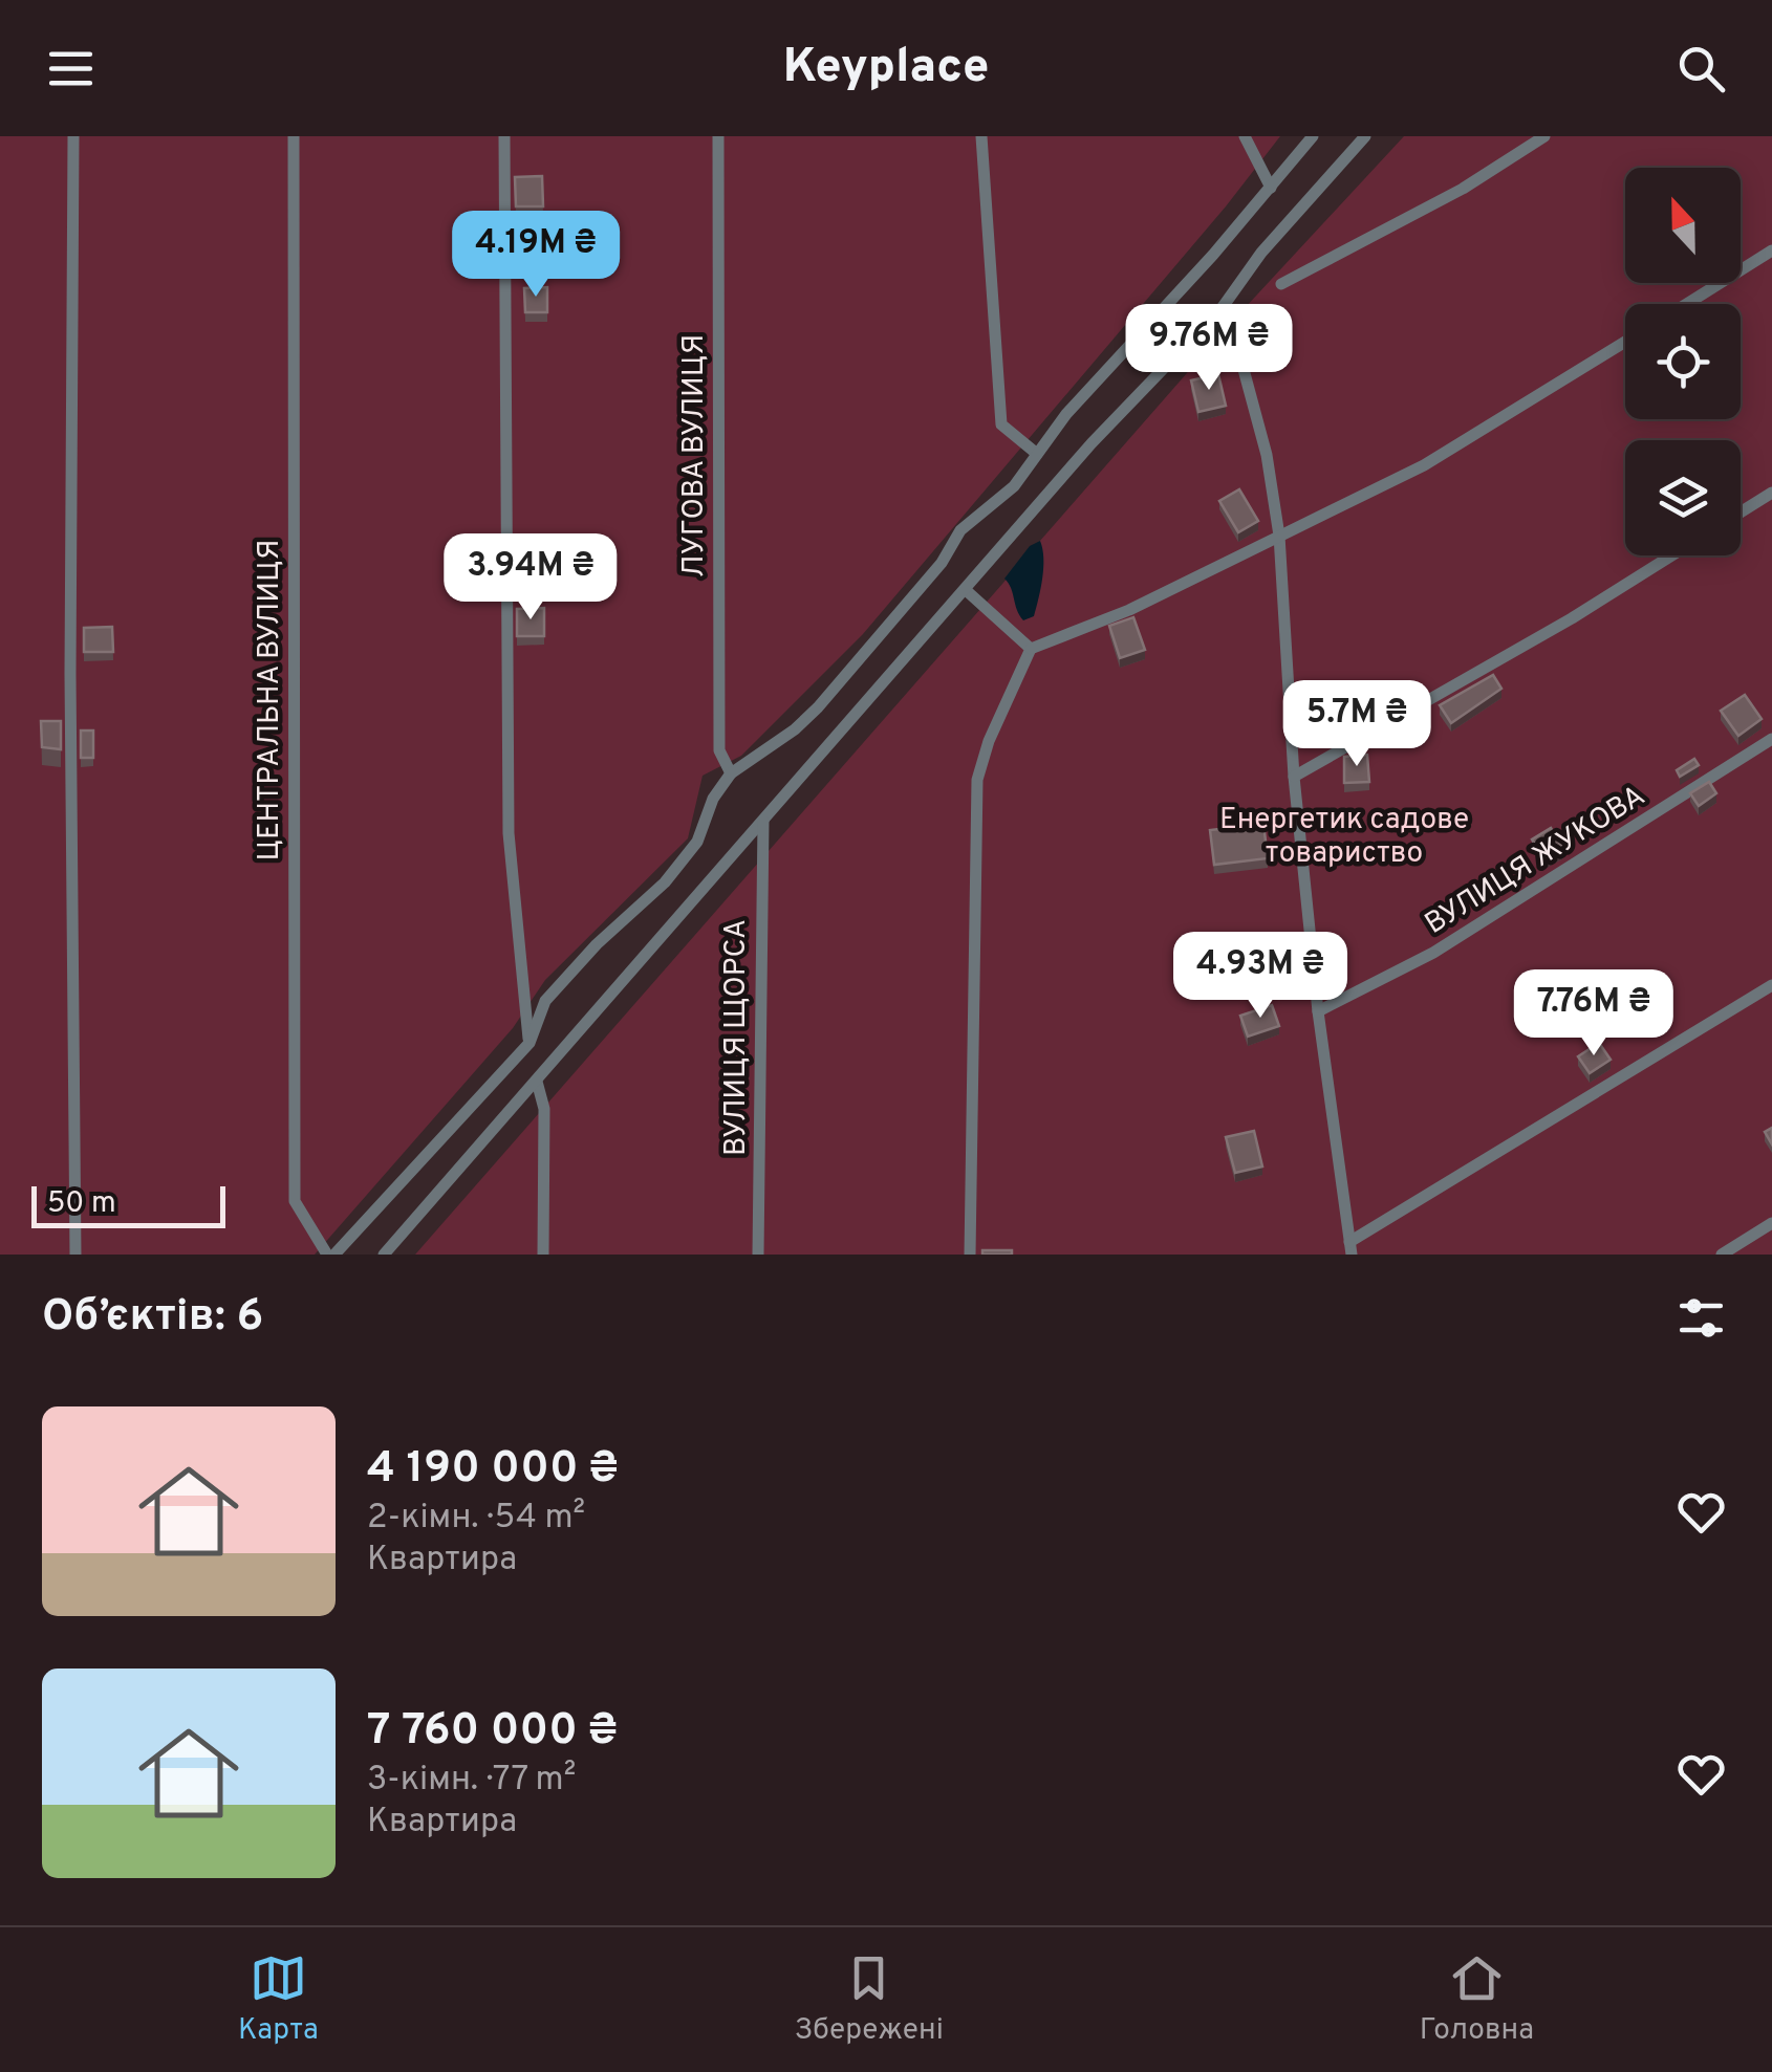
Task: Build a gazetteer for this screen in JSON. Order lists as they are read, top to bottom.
{
  "streets": {
    "lane": [
      "ЛУГОВА ВУЛИЦЯ",
      "ЦЕНТРАЛЬНА ВУЛИЦЯ",
      "ВУЛИЦЯ ЖУКОВА",
      "ВУЛИЦЯ ЩОРСА"
    ]
  },
  "parks": ["Енергетик садове товариство"],
  "scale_bar": "50 m",
  "north": "top",
  "page": {
    "header": "Keyplace",
    "price": [
      "4.19M ₴",
      "9.76M ₴",
      "3.94M ₴",
      "5.7M ₴",
      "4.93M ₴",
      "7.76M ₴"
    ],
    "scale": "50 m",
    "heading": "Об’єктів: 6",
    "list": [
      {
        "name": "4 190 000 ₴",
        "note": "2-кімн. · 54 m² · Квартира"
      },
      {
        "name": "7 760 000 ₴",
        "note": "3-кімн. · 77 m² · Квартира"
      }
    ],
    "tabs": ["Карта", "Збережені", "Головна"]
  }
}
